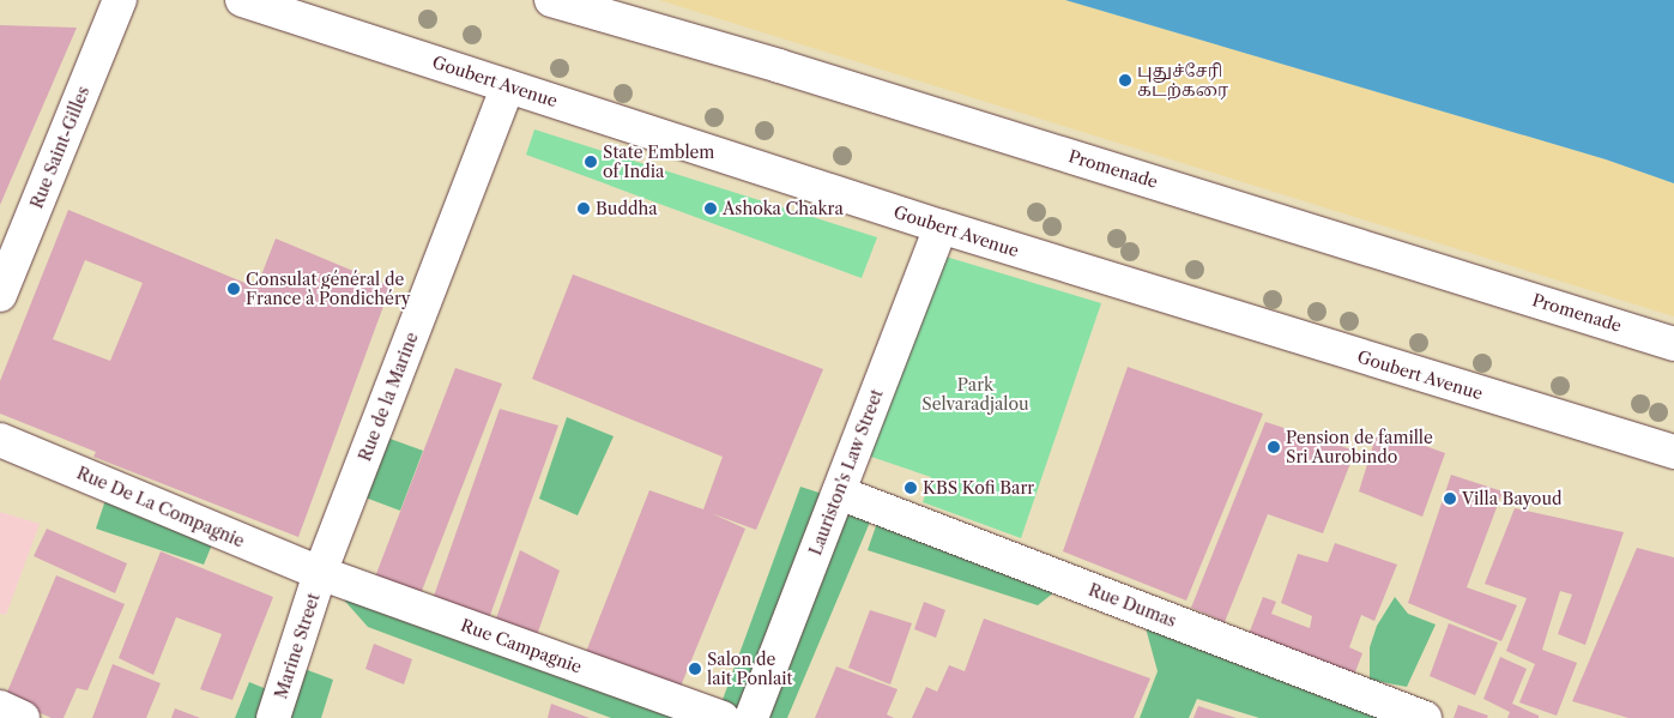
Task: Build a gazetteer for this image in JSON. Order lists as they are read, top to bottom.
{
  "streets": {
    "street": [
      "Goubert Avenue",
      "Rue Saint-Gilles",
      "Promenade",
      "Rue de la Marine",
      "Lauriston's Law Street",
      "Rue De La Compagnie",
      "Rue Dumas",
      "Marine Street",
      "Rue Campagnie"
    ]
  },
  "crossings": [
    ["Goubert Avenue", "Rue de la Marine"],
    ["Goubert Avenue", "Lauriston's Law Street"],
    ["Rue de la Marine", "Rue De La Compagnie"],
    ["Rue de la Marine", "Marine Street"],
    ["Rue de la Marine", "Rue Campagnie"],
    ["Lauriston's Law Street", "Rue Dumas"],
    ["Rue De La Compagnie", "Marine Street"],
    ["Rue De La Compagnie", "Rue Campagnie"],
    ["Marine Street", "Rue Campagnie"]
  ],
  "parks": ["Park Selvaradjalou"],
  "places": [
    "புதுச்சேரி கடற்கரை",
    "State Emblem of India",
    "Buddha",
    "Ashoka Chakra",
    "Consulat général de France à Pondichéry",
    "Pension de famille Sri Aurobindo",
    "KBS Kofi Barr",
    "Villa Bayoud",
    "Salon de lait Ponlait"
  ]
}
